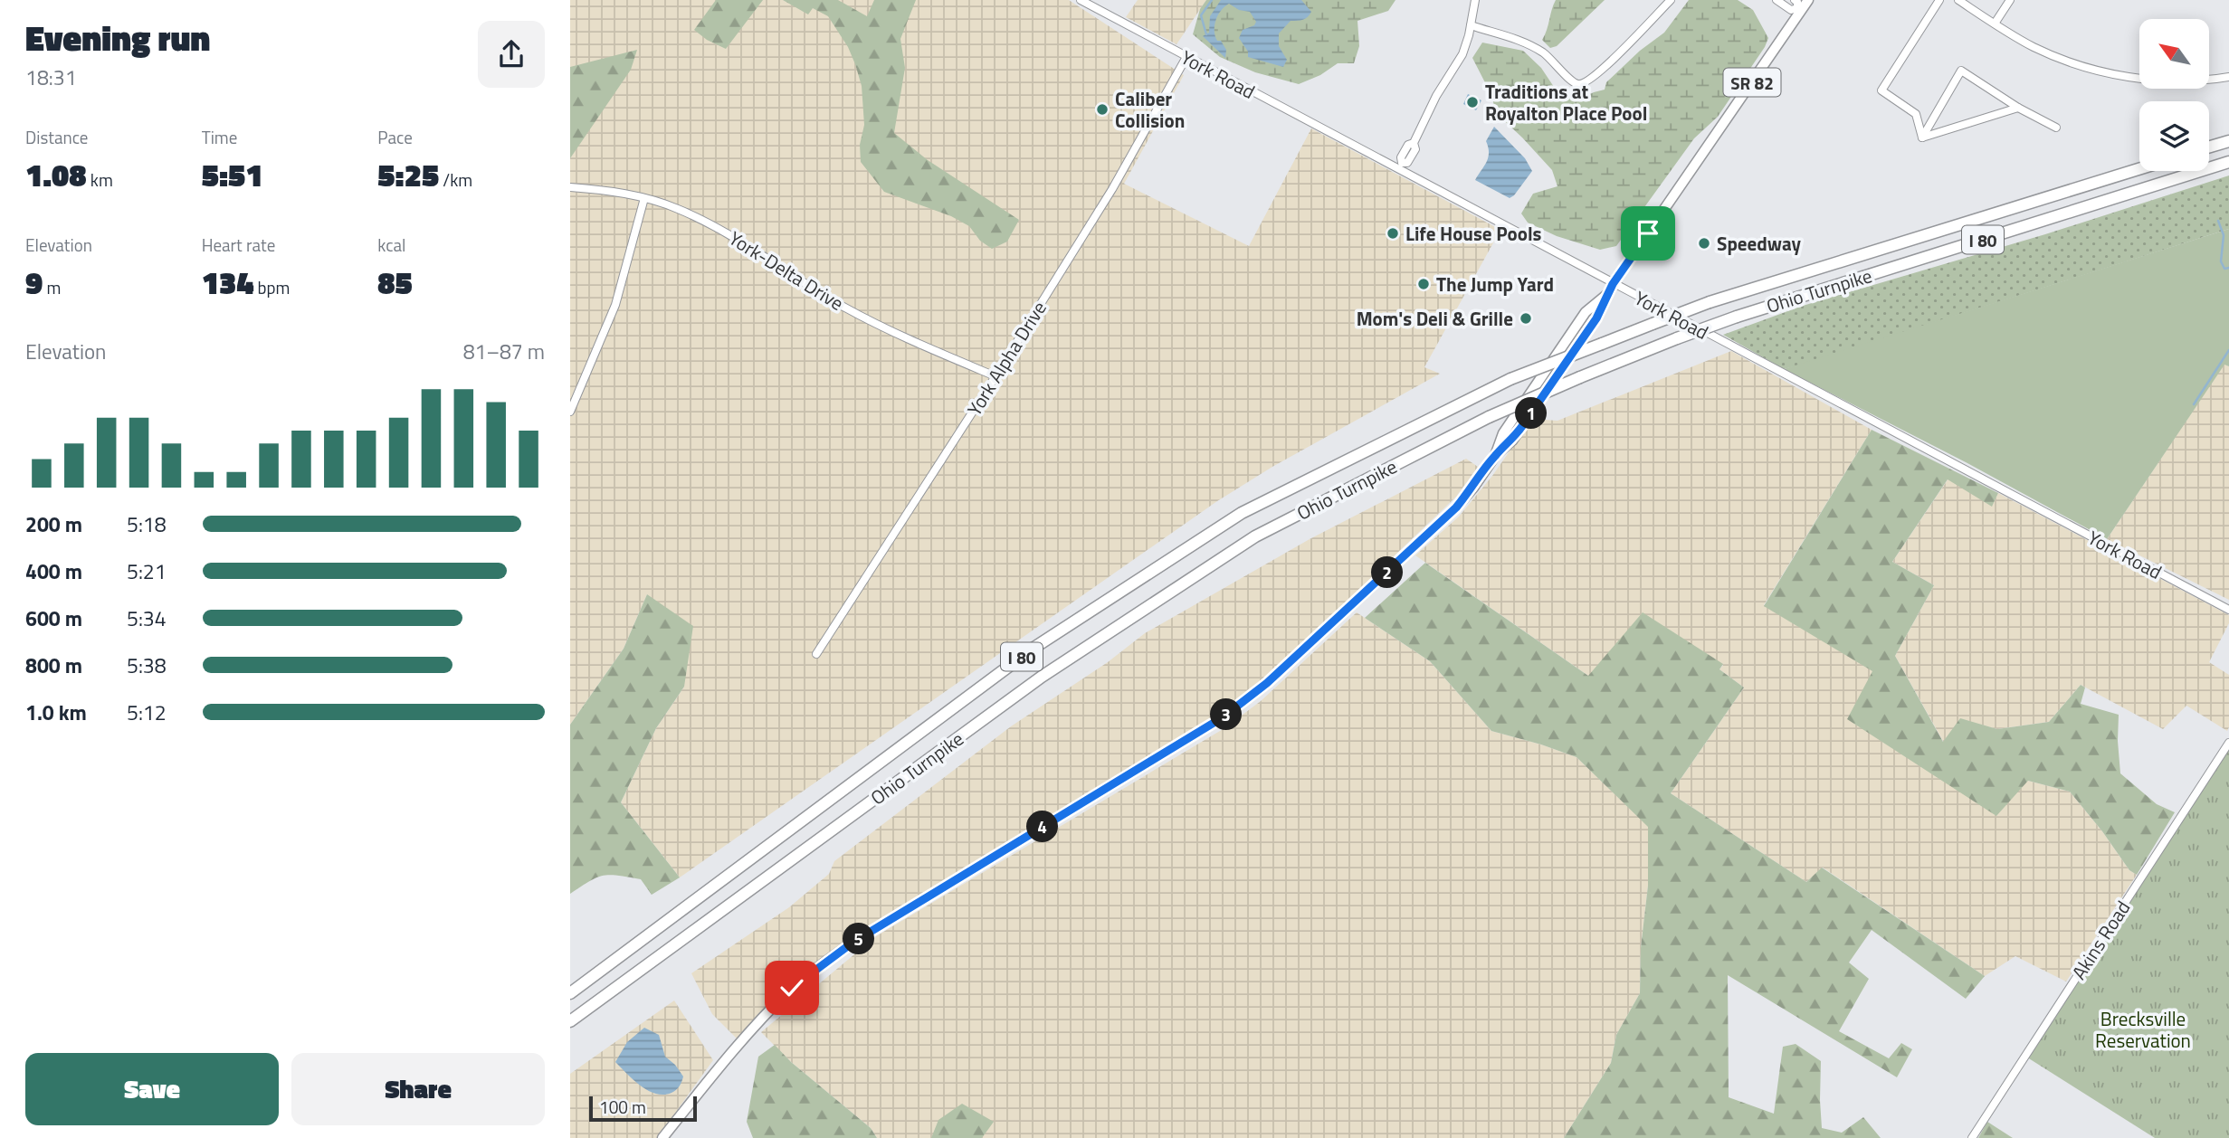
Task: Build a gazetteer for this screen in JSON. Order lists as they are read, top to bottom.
{
  "streets": {
    "highway": ["I 80", "Ohio Turnpike"],
    "main road": ["SR 82"],
    "street": [
      "York Road",
      "York-Delta Drive",
      "York Alpha Drive",
      "Akins Road"
    ]
  },
  "crossings": [
    ["York Road", "SR 82"],
    ["York Road", "York Alpha Drive"],
    ["York-Delta Drive", "York Alpha Drive"]
  ],
  "parks": ["Brecksville Reservation"],
  "places": [
    "Traditions at Royalton Place Pool",
    "Caliber Collision",
    "Life House Pools",
    "Speedway",
    "The Jump Yard",
    "Mom's Deli & Grille"
  ],
  "scale_bar": "100 m",
  "north": "top left",
  "page": {
    "heading": ["Evening run", "18:31"],
    "stats": [
      ["Distance", "1.08 km"],
      ["Time", "5:51"],
      ["Pace", "5:25 /km"],
      ["Elevation", "9 m"],
      ["Heart rate", "134 bpm"],
      ["kcal", "85"]
    ],
    "chart": ["Elevation", "81–87 m"],
    "pins": [
      "1",
      "2",
      "3",
      "4",
      "5"
    ],
    "list": [
      {
        "name": "200 m",
        "note": "5:18"
      },
      {
        "name": "400 m",
        "note": "5:21"
      },
      {
        "name": "600 m",
        "note": "5:34"
      },
      {
        "name": "800 m",
        "note": "5:38"
      },
      {
        "name": "1.0 km",
        "note": "5:12"
      }
    ],
    "buttons": ["Save", "Share"],
    "scale": "100 m"
  }
}
